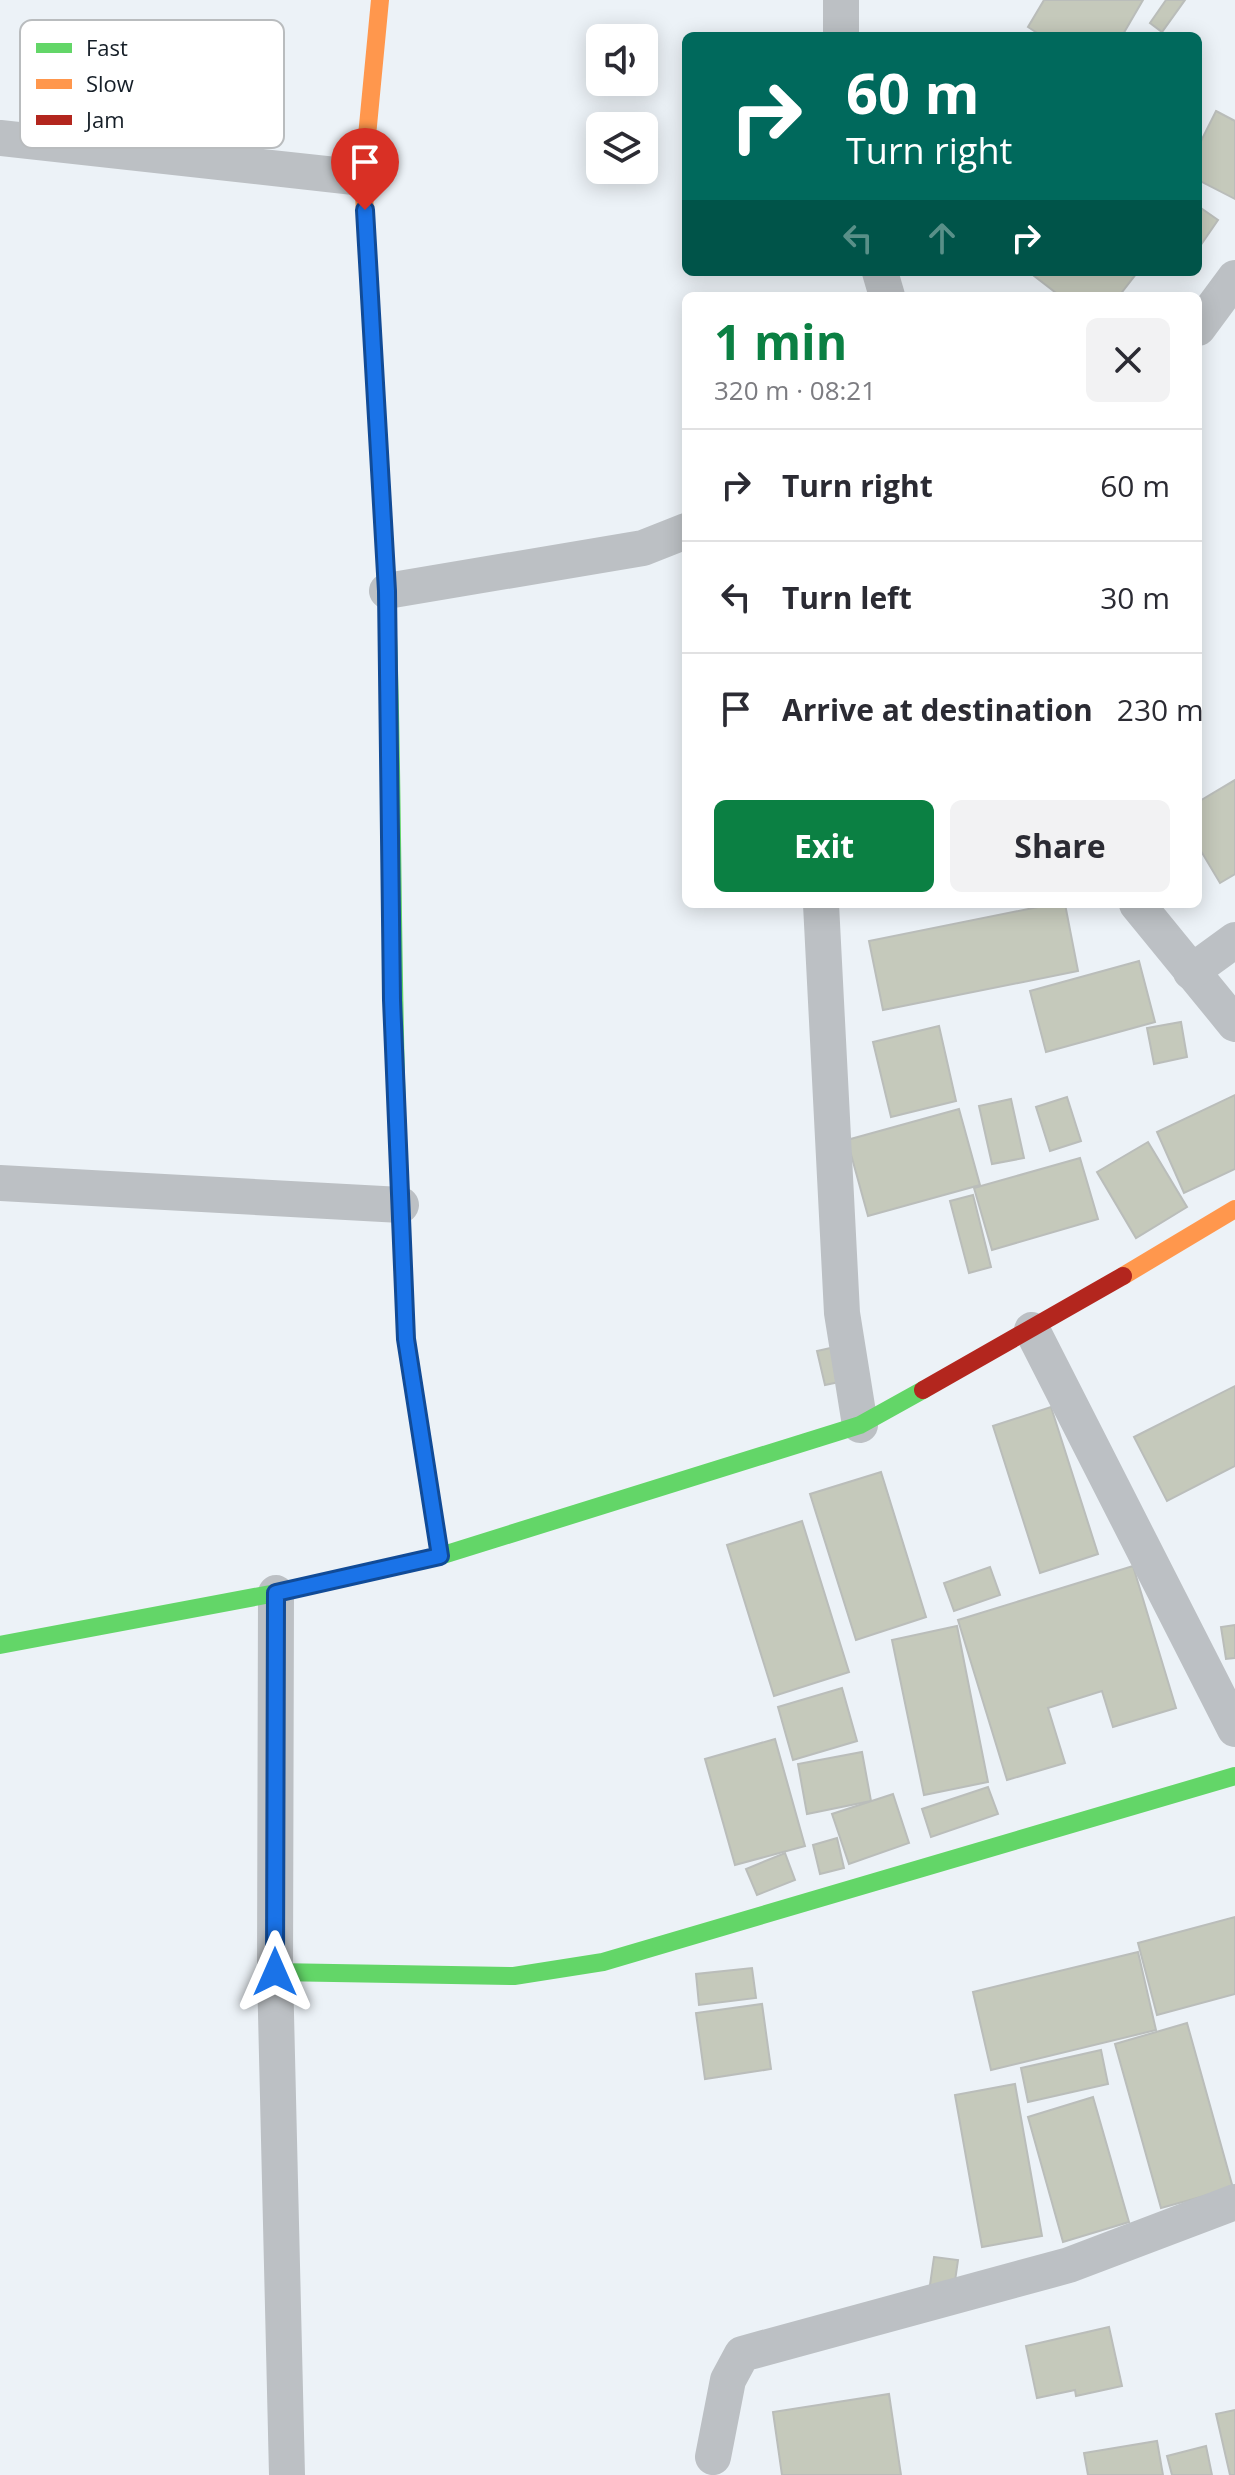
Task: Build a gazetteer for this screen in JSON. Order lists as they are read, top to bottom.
{
  "legend": ["Fast", "Slow", "Jam"],
  "page": {
    "turn": ["60 m", "Turn right"],
    "heading": ["1 min", "320 m · 08:21"],
    "list": [
      {
        "name": "Turn right",
        "value": "60 m"
      },
      {
        "name": "Turn left",
        "value": "30 m"
      },
      {
        "name": "Arrive at destination",
        "value": "230 m"
      }
    ],
    "buttons": ["Exit", "Share"]
  }
}
